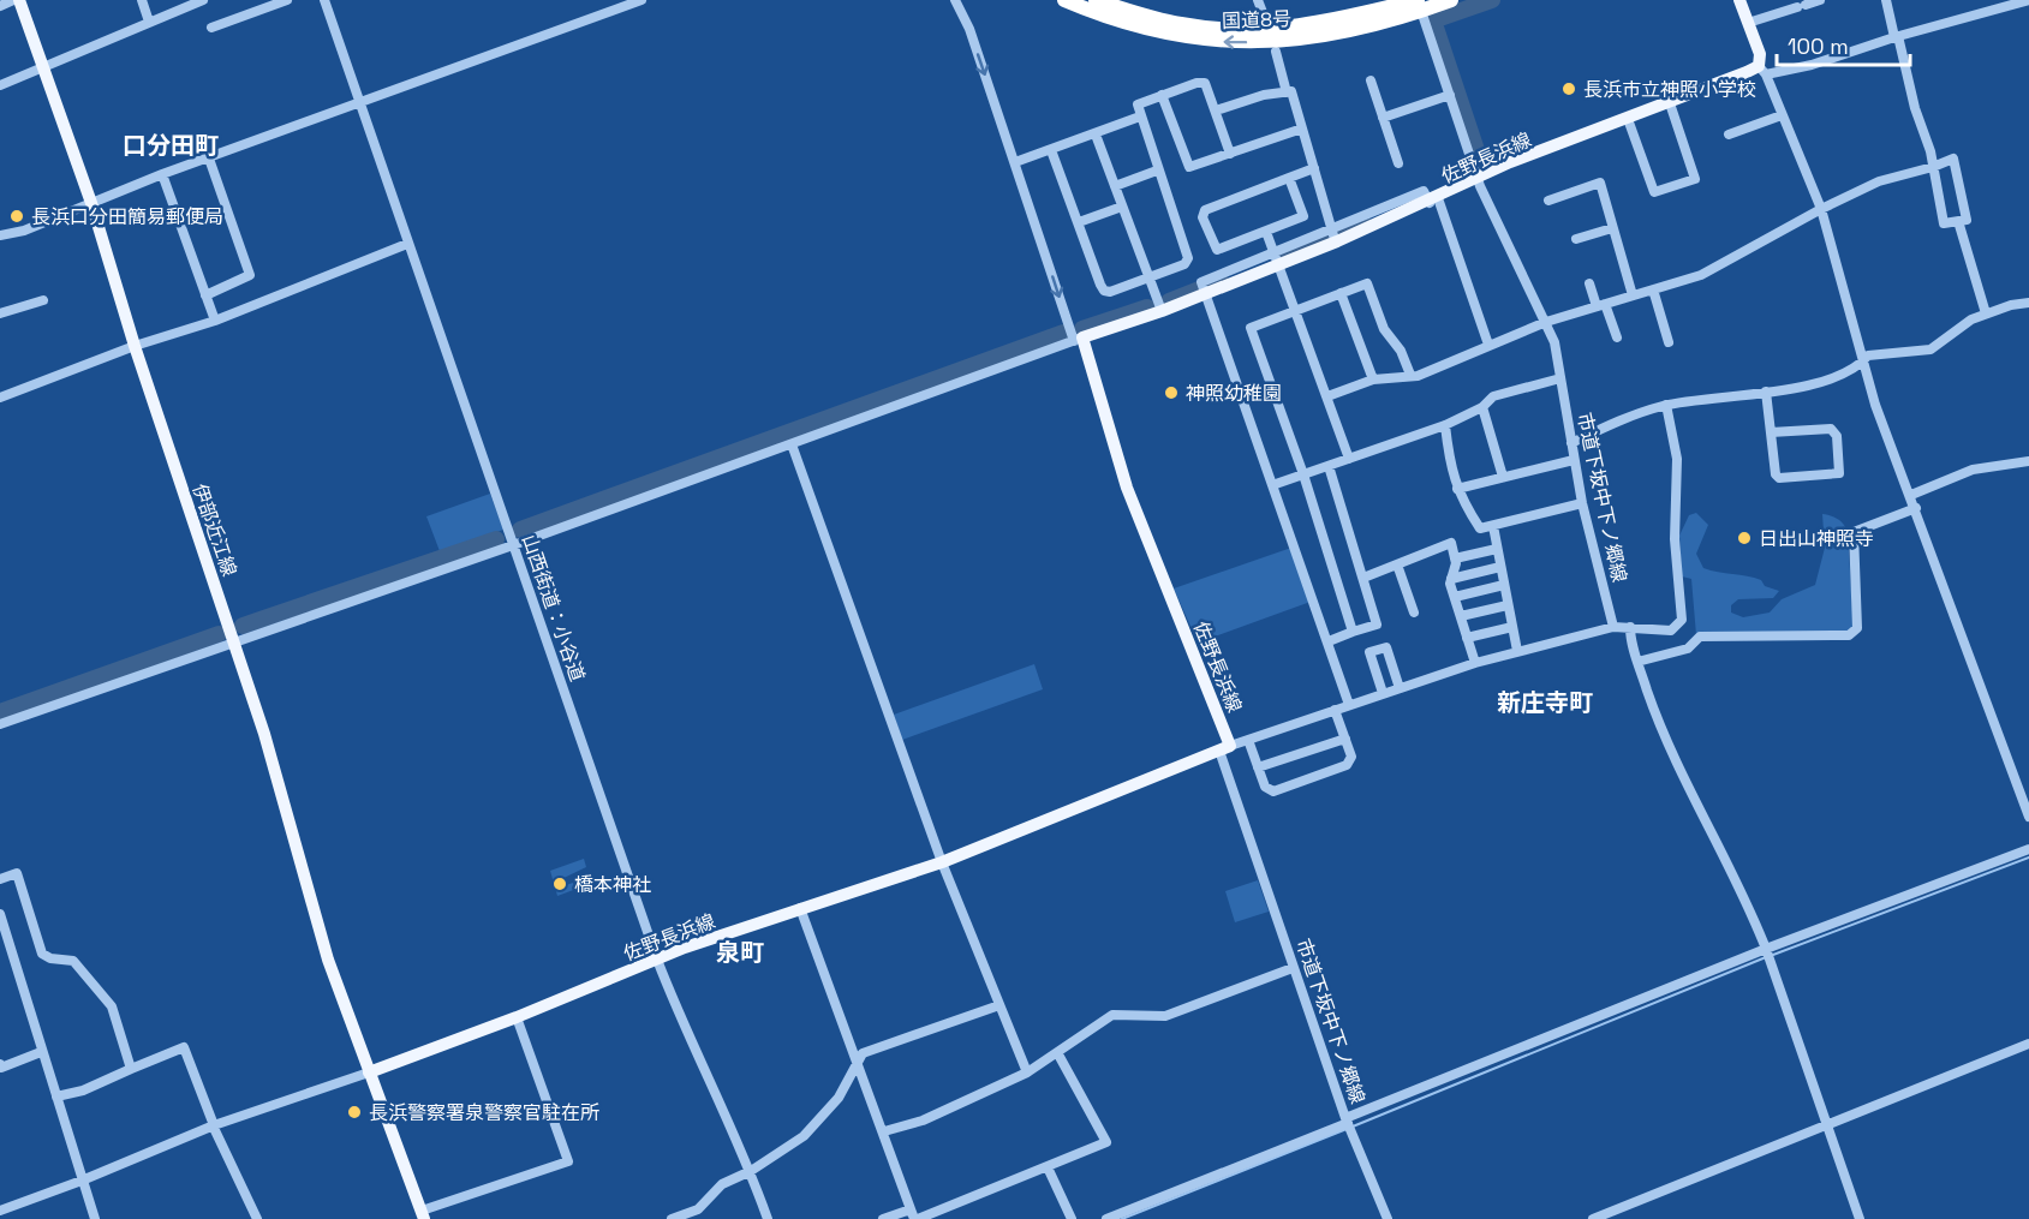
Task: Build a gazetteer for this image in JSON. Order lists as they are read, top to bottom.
{
  "streets": {
    "highway": ["国道8号"],
    "main road": ["佐野長浜線", "伊部近江線"],
    "street": ["市道下坂中下ノ郷線", "山西街道：小谷道"]
  },
  "crossings": [
    ["国道8号", "市道下坂中下ノ郷線"],
    ["佐野長浜線", "市道下坂中下ノ郷線"],
    ["佐野長浜線", "伊部近江線"],
    ["佐野長浜線", "山西街道：小谷道"]
  ],
  "districts": ["口分田町", "新庄寺町", "泉町"],
  "places": [
    "長浜市立神照小学校",
    "長浜口分田簡易郵便局",
    "神照幼稚園",
    "日出山神照寺",
    "橋本神社",
    "長浜警察署泉警察官駐在所"
  ],
  "scale_bar": "100 m"
}
